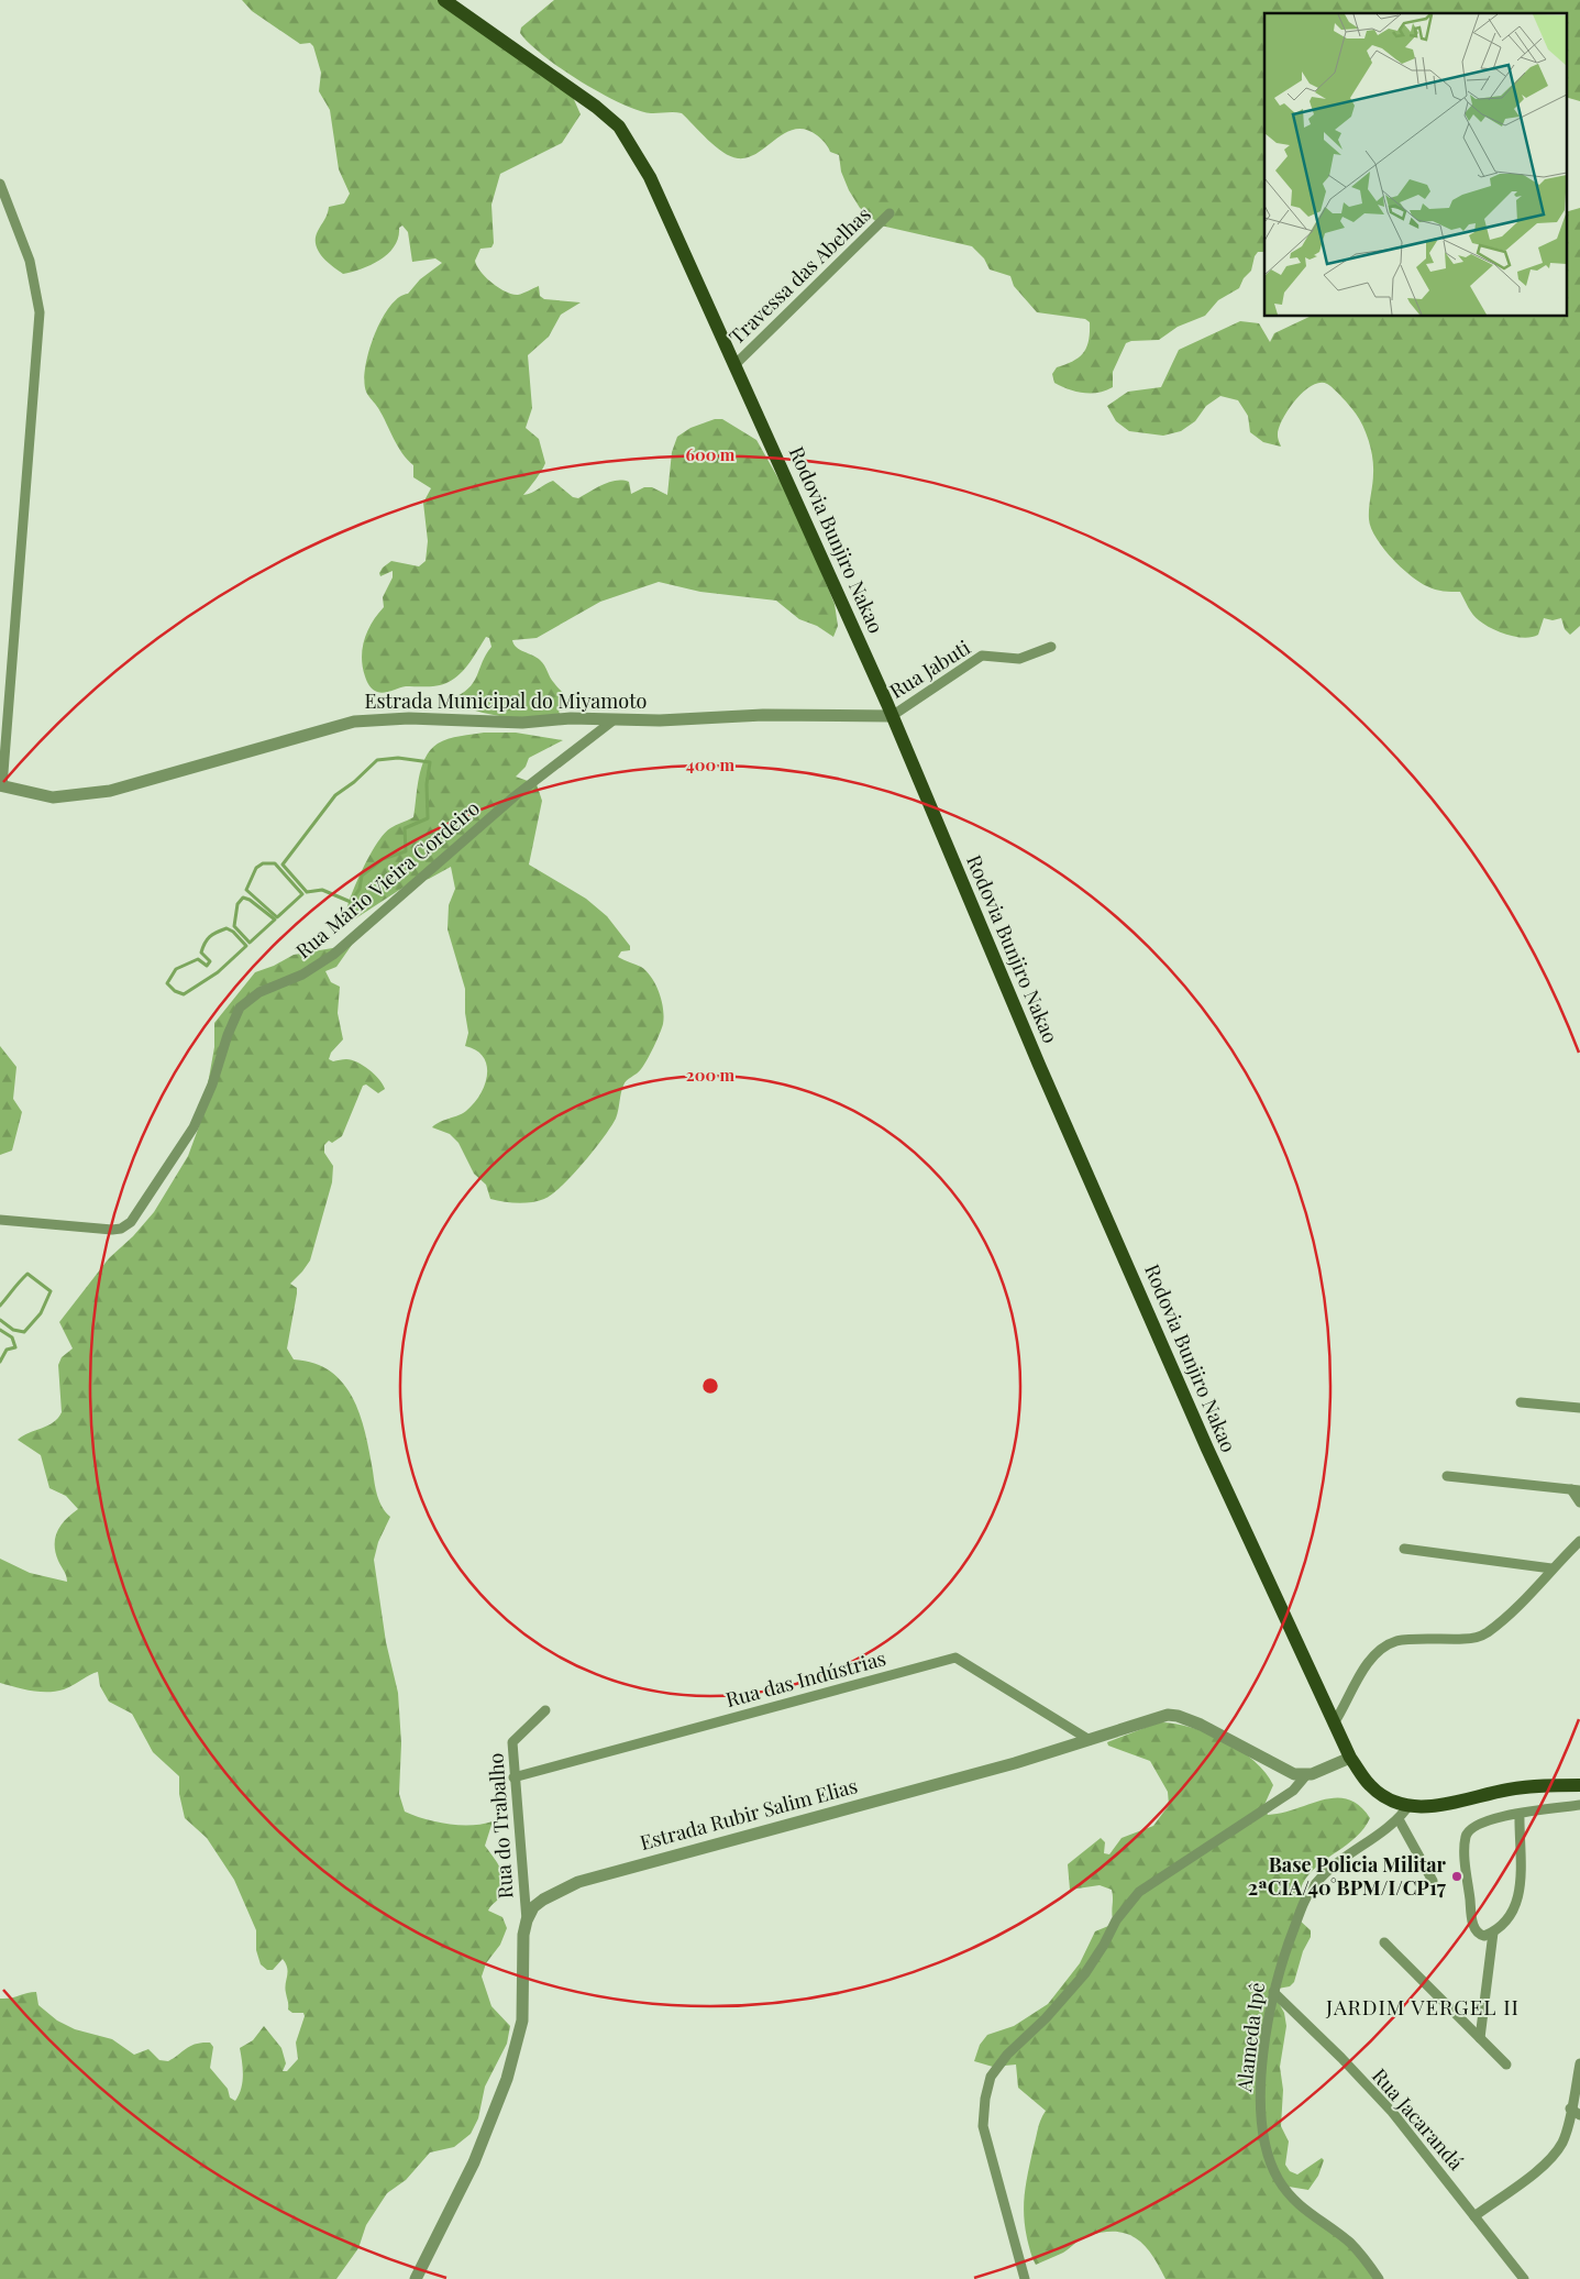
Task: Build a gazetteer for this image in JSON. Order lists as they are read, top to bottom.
{
  "streets": {
    "main road": ["Rodovia Bunjiro Nakao"],
    "street": [
      "Travessa das Abelhas",
      "Rua Jabuti",
      "Estrada Municipal do Miyamoto",
      "Rua Mário Vieira Cordeiro",
      "Rua das Indústrias",
      "Estrada Rubir Salim Elias",
      "Rua do Trabalho",
      "Alameda Ipê",
      "Rua Jacarandá"
    ]
  },
  "crossings": [
    ["Travessa das Abelhas", "Rodovia Bunjiro Nakao"],
    ["Rodovia Bunjiro Nakao", "Rua Jabuti"],
    ["Rodovia Bunjiro Nakao", "Estrada Municipal do Miyamoto"],
    ["Rodovia Bunjiro Nakao", "Alameda Ipê"],
    ["Rua Jabuti", "Estrada Municipal do Miyamoto"],
    ["Estrada Municipal do Miyamoto", "Rua Mário Vieira Cordeiro"],
    ["Rua das Indústrias", "Estrada Rubir Salim Elias"],
    ["Rua das Indústrias", "Rua do Trabalho"],
    ["Estrada Rubir Salim Elias", "Rua do Trabalho"],
    ["Alameda Ipê", "Rua Jacarandá"]
  ],
  "districts": ["JARDIM VERGEL II"],
  "places": ["Base Policia Militar 2ªCIA/40°BPM/I/CP17"],
  "rings": ["600 m", "400 m", "200 m"]
}
